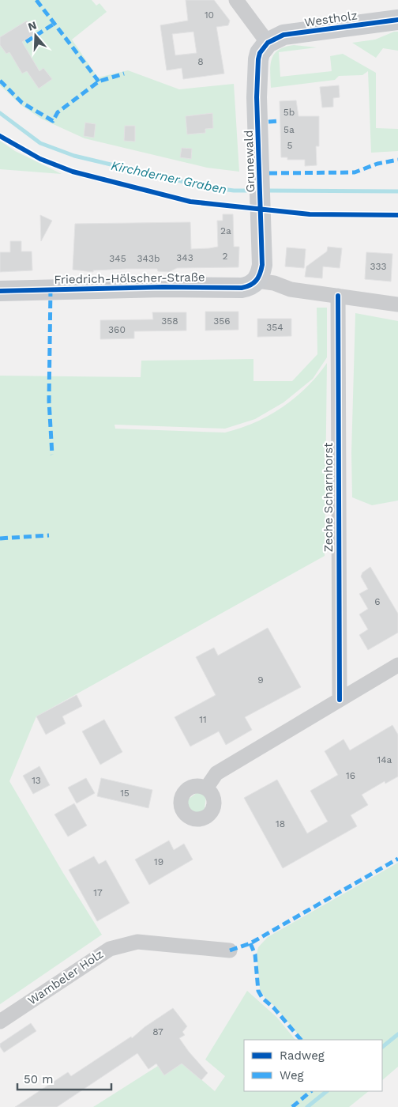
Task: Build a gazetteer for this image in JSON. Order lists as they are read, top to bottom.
{
  "streets": {
    "street": [
      "Westholz",
      "Grunewald",
      "Friedrich-Hölscher-Straße",
      "Zeche Scharnhorst",
      "Wambeler Holz"
    ]
  },
  "crossings": [
    ["Westholz", "Grunewald"],
    ["Grunewald", "Friedrich-Hölscher-Straße"]
  ],
  "water": ["Kirchderner Graben"],
  "house_numbers": [
    "10",
    "8",
    "5b",
    "5a",
    "5",
    "2a",
    "2",
    "343",
    "345",
    "343b",
    "333",
    "358",
    "356",
    "354",
    "360",
    "6",
    "9",
    "11",
    "14a",
    "16",
    "13",
    "15",
    "18",
    "19",
    "17",
    "87"
  ],
  "legend": ["Radweg", "Weg"],
  "scale_bar": "50 m",
  "north": "top"
}
